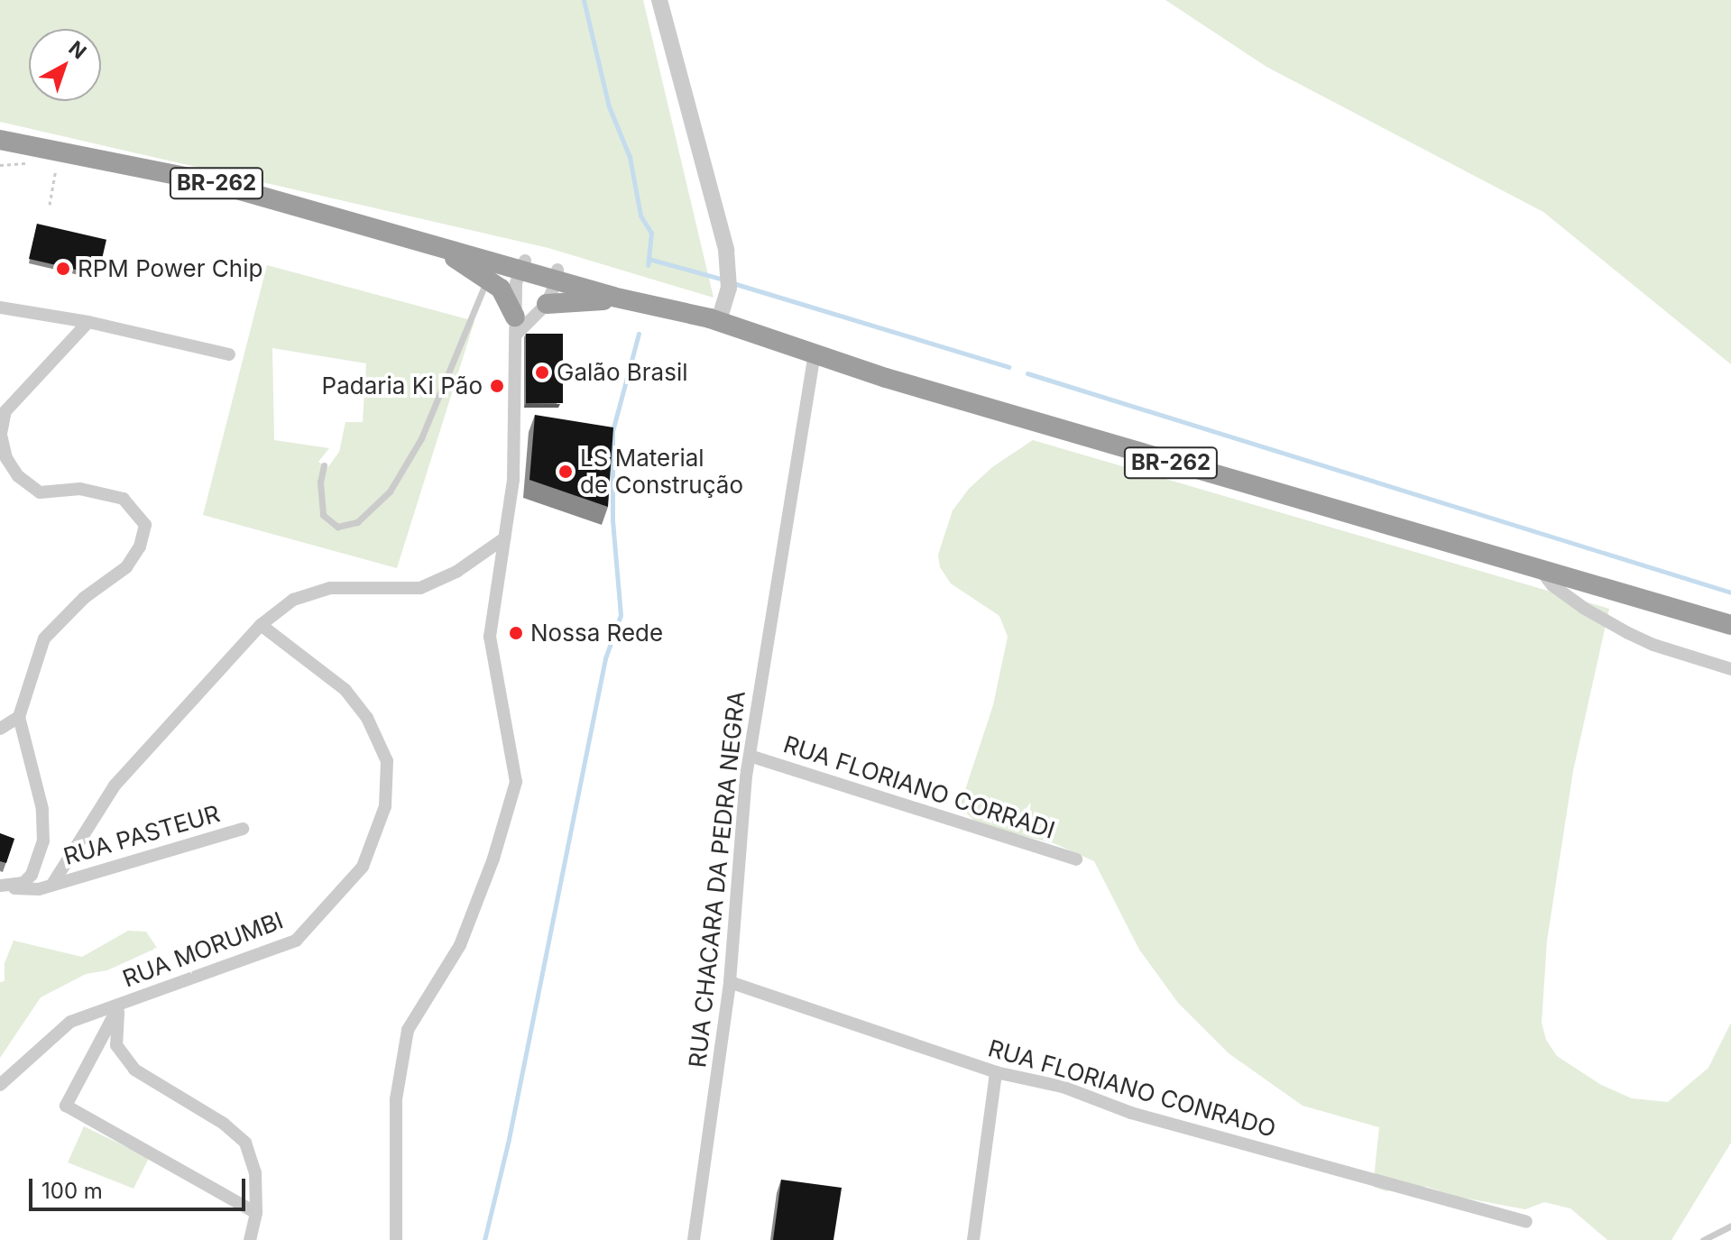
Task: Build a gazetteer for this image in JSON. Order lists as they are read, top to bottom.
{
  "streets": {
    "highway": ["BR-262"],
    "street": [
      "RUA FLORIANO CORRADI",
      "RUA PASTEUR",
      "RUA CHACARA DA PEDRA NEGRA",
      "RUA MORUMBI",
      "RUA FLORIANO CONRADO"
    ]
  },
  "crossings": [
    ["BR-262", "RUA CHACARA DA PEDRA NEGRA"],
    ["RUA FLORIANO CORRADI", "RUA CHACARA DA PEDRA NEGRA"],
    ["RUA CHACARA DA PEDRA NEGRA", "RUA FLORIANO CONRADO"]
  ],
  "places": [
    "RPM Power Chip",
    "Galão Brasil",
    "Padaria Ki Pão",
    "LS Material de Construção",
    "Nossa Rede"
  ],
  "scale_bar": "100 m",
  "north": "top right"
}
